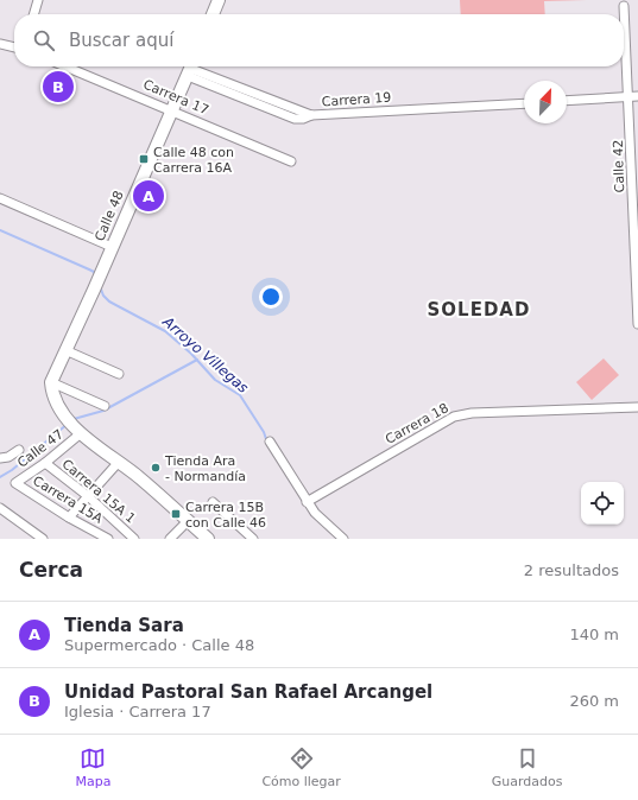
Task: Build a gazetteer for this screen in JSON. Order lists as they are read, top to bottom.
{
  "streets": {
    "street": [
      "Carrera 17",
      "Carrera 19",
      "Calle 42",
      "Calle 48",
      "Carrera 18",
      "Calle 47",
      "Carrera 15A 1",
      "Carrera 15A"
    ]
  },
  "crossings": [
    ["Carrera 17", "Calle 48"],
    ["Carrera 19", "Calle 48"],
    ["Calle 47", "Carrera 15A 1"],
    ["Calle 47", "Carrera 15A"]
  ],
  "districts": ["SOLEDAD"],
  "water": ["Arroyo Villegas"],
  "places": {
    "transit": ["Calle 48 con Carrera 16A", "Carrera 15B con Calle 46"],
    "other": ["Tienda Ara - Normandía"]
  },
  "north": "top right",
  "page": {
    "search": "Buscar aquí",
    "pins": ["B", "A"],
    "heading": ["Cerca", "2 resultados"],
    "list": [
      {
        "mark": "A",
        "name": "Tienda Sara",
        "note": "Supermercado · Calle 48",
        "value": "140 m"
      },
      {
        "mark": "B",
        "name": "Unidad Pastoral San Rafael Arcangel",
        "note": "Iglesia · Carrera 17",
        "value": "260 m"
      }
    ],
    "nav": ["Mapa", "Cómo llegar", "Guardados"]
  }
}
